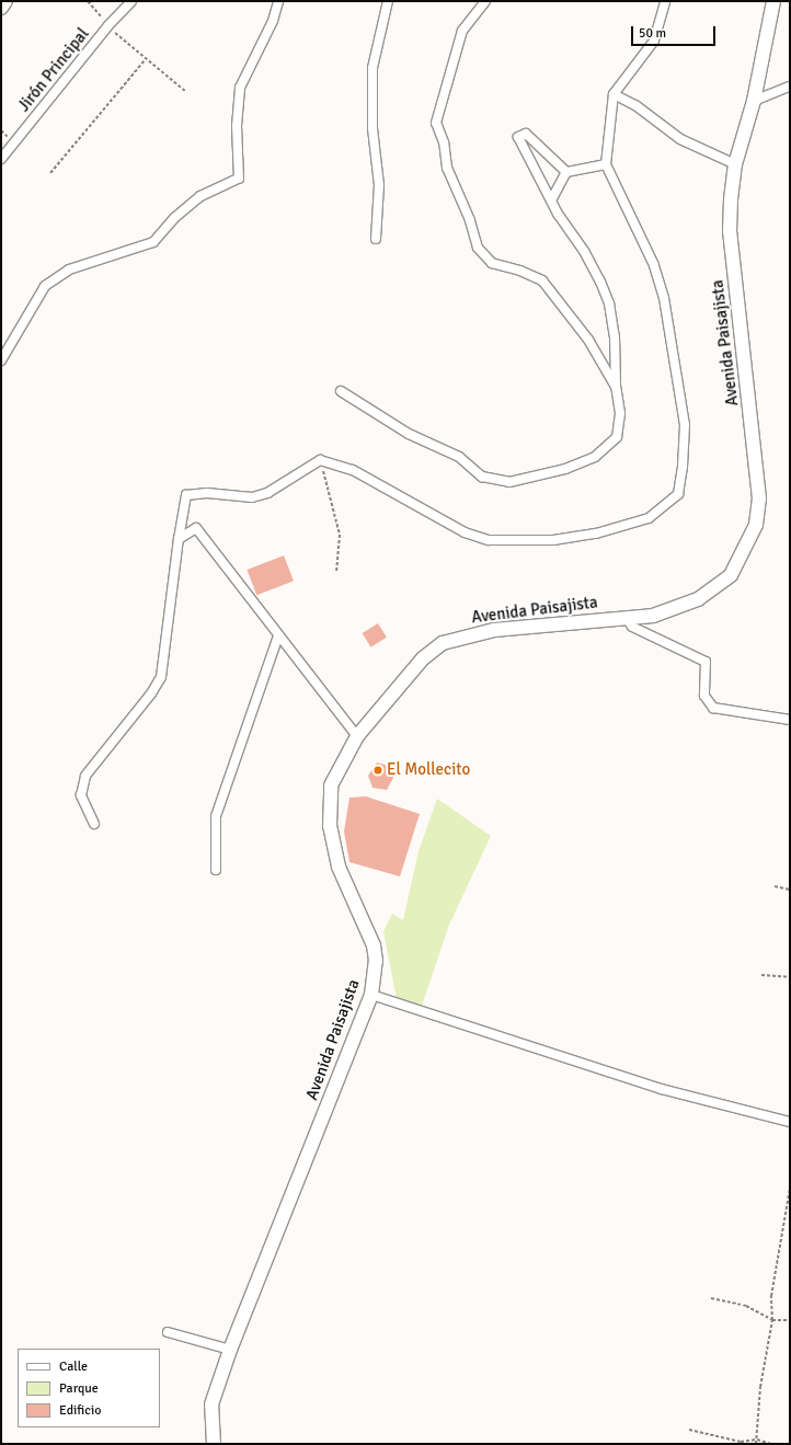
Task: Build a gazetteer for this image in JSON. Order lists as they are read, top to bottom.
{
  "streets": {
    "main road": ["Avenida Paisajista"],
    "street": ["Jirón Principal"]
  },
  "places": ["El Mollecito"],
  "legend": ["Calle", "Parque", "Edificio"],
  "scale_bar": "50 m"
}
